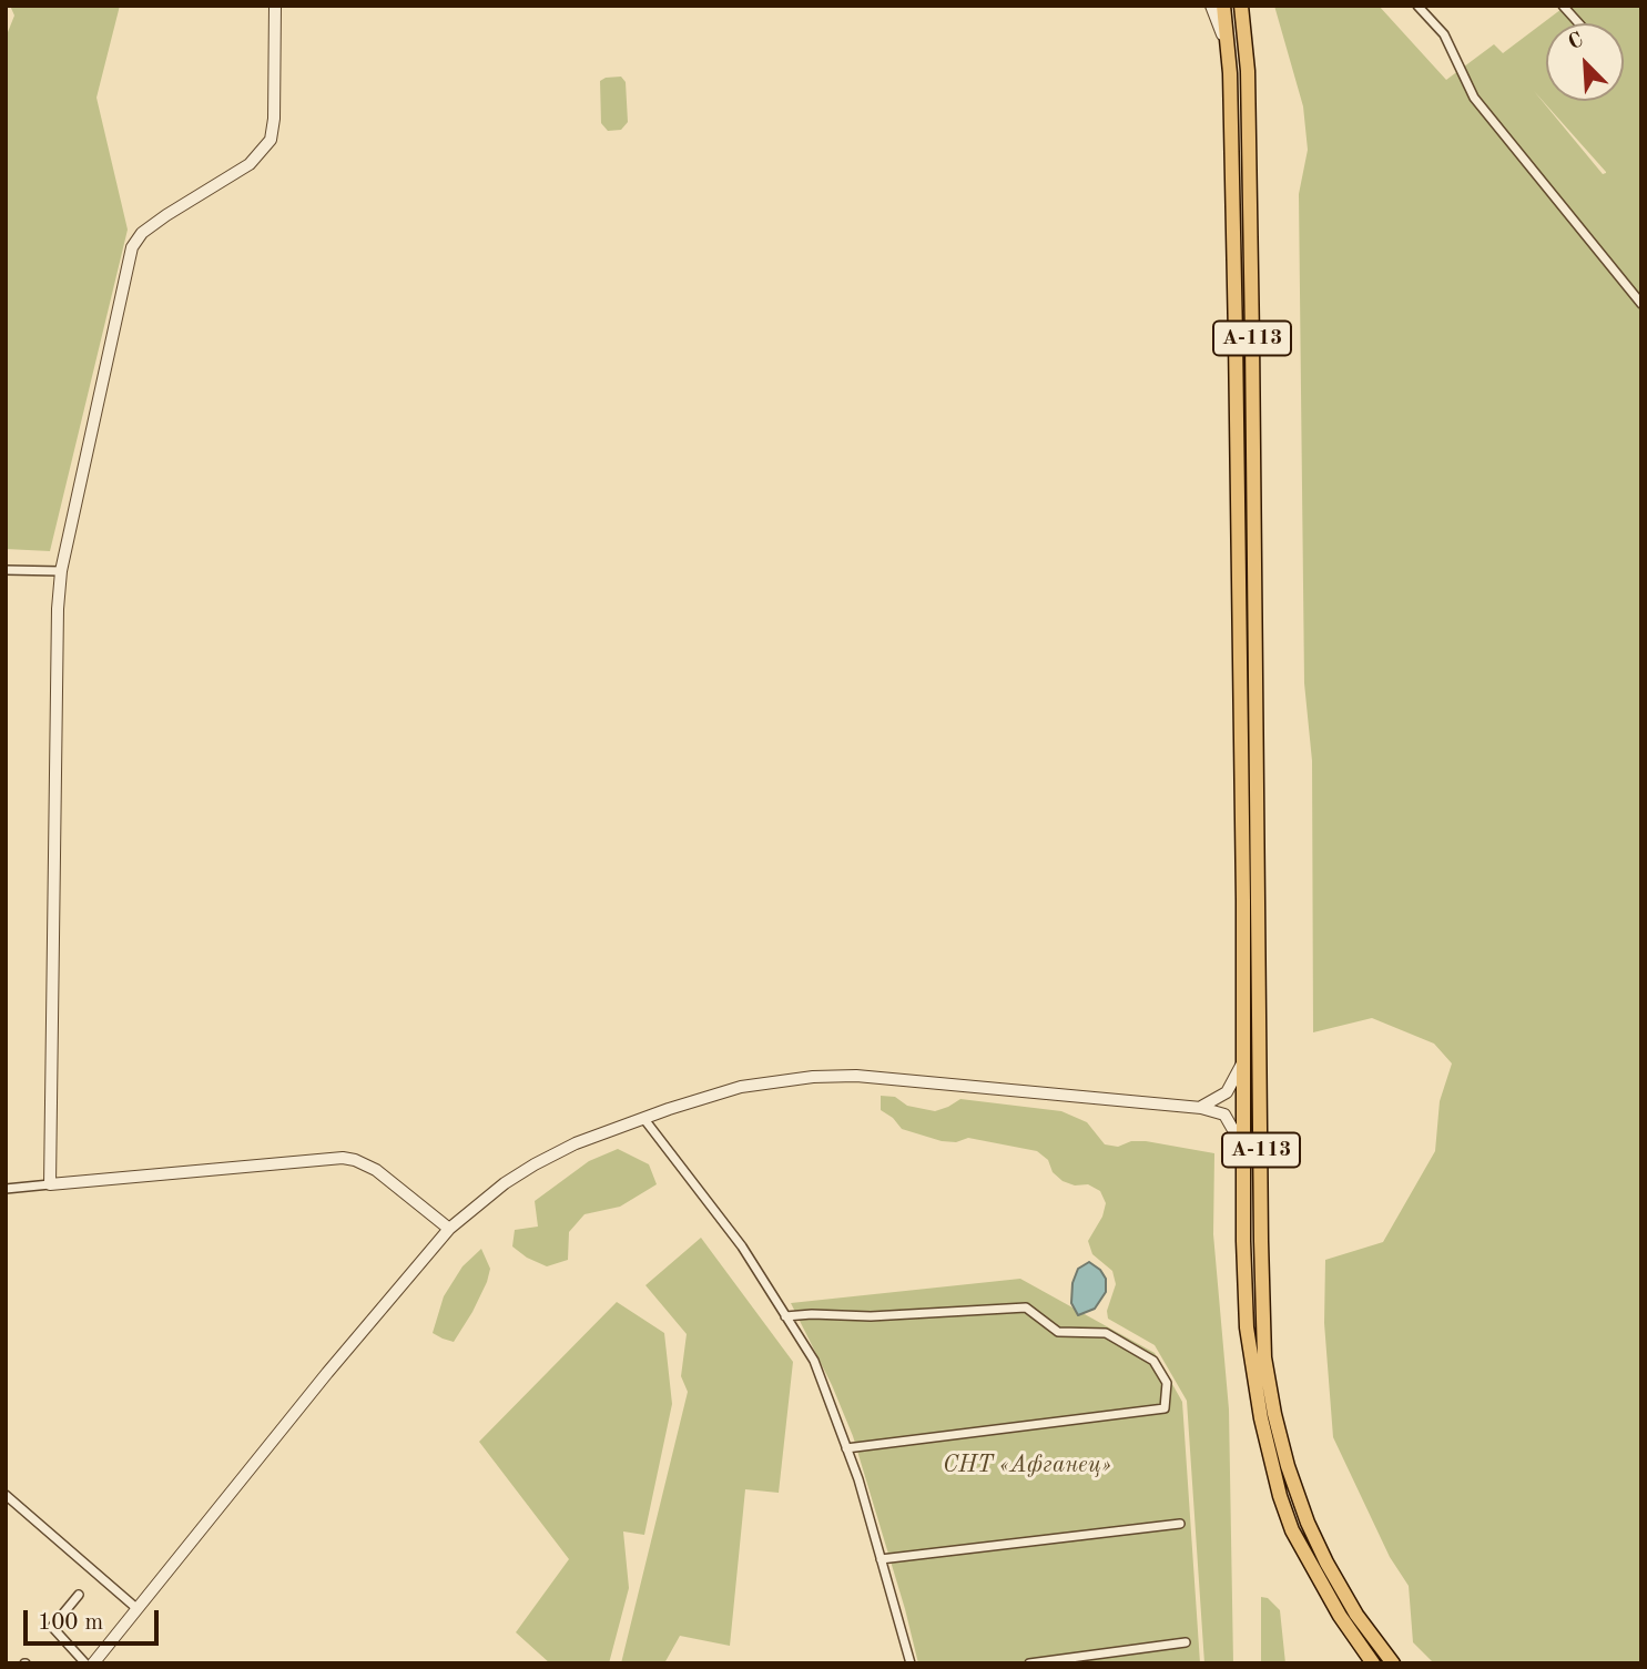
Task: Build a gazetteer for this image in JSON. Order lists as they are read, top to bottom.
{
  "streets": {
    "highway": ["А-113"]
  },
  "parks": ["СНТ «Афганец»"],
  "scale_bar": "100 m",
  "north": "top left"
}
